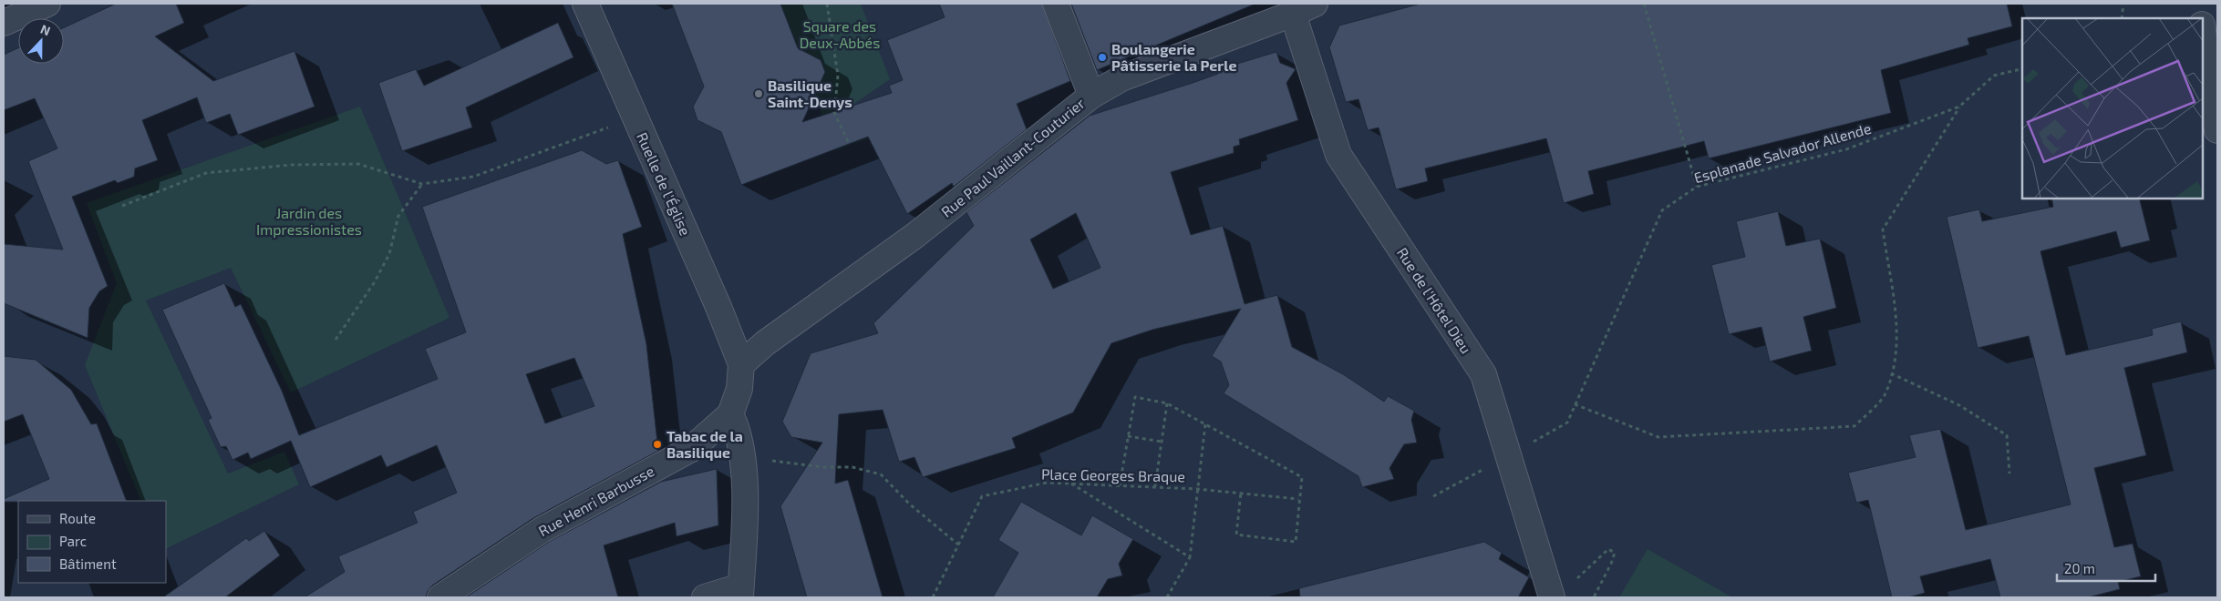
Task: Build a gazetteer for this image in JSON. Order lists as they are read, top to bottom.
{
  "streets": {
    "street": [
      "Rue Paul Vaillant-Couturier",
      "Ruelle de l'Église",
      "Rue de l'Hôtel Dieu",
      "Rue Henri Barbusse"
    ],
    "path": ["Esplanade Salvador Allende", "Place Georges Braque"]
  },
  "crossings": [
    ["Esplanade Salvador Allende", "Rue de l'Hôtel Dieu"],
    ["Rue Paul Vaillant-Couturier", "Ruelle de l'Église"],
    ["Rue Paul Vaillant-Couturier", "Rue de l'Hôtel Dieu"],
    ["Rue Paul Vaillant-Couturier", "Rue Henri Barbusse"],
    ["Ruelle de l'Église", "Rue Henri Barbusse"]
  ],
  "parks": ["Square des Deux-Abbés", "Jardin des Impressionistes"],
  "places": ["Boulangerie Pâtisserie la Perle", "Basilique Saint-Denys", "Tabac de la Basilique"],
  "legend": ["Route", "Parc", "Bâtiment"],
  "scale_bar": "20 m",
  "north": "top"
}
